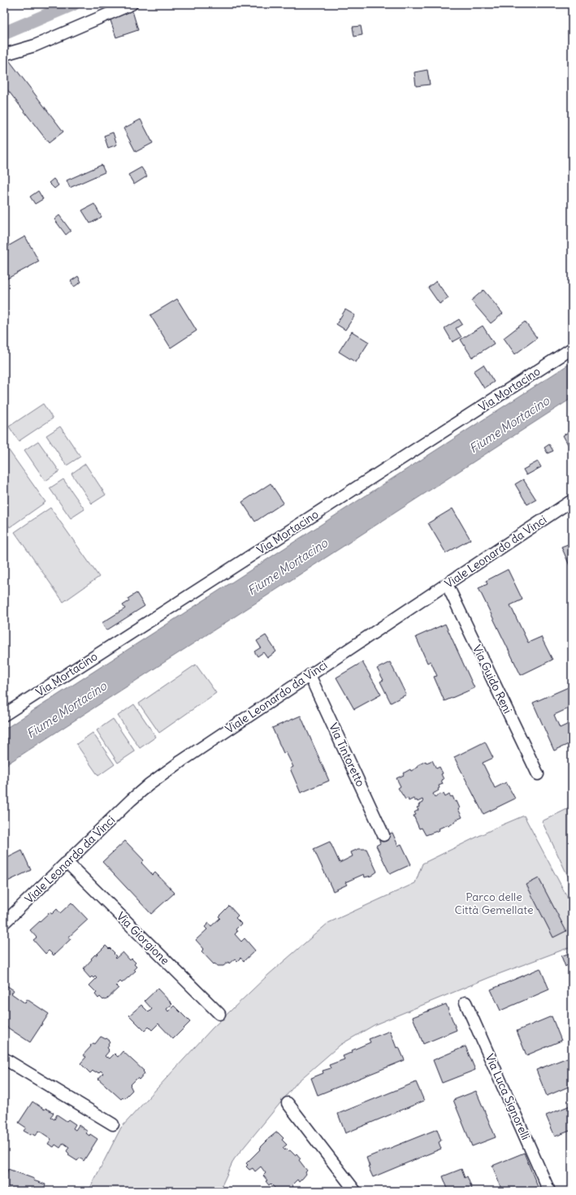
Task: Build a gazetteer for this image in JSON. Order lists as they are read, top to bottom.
{
  "streets": {
    "street": [
      "Via Mortacino",
      "Viale Leonardo da Vinci",
      "Via Guido Reni",
      "Via Tintoretto",
      "Via Giorgione",
      "Via Luca Signorelli"
    ]
  },
  "crossings": [
    ["Viale Leonardo da Vinci", "Via Guido Reni"],
    ["Viale Leonardo da Vinci", "Via Tintoretto"],
    ["Viale Leonardo da Vinci", "Via Giorgione"]
  ],
  "water": ["Fiume Mortacino"],
  "parks": ["Parco delle Città Gemellate"]
}
